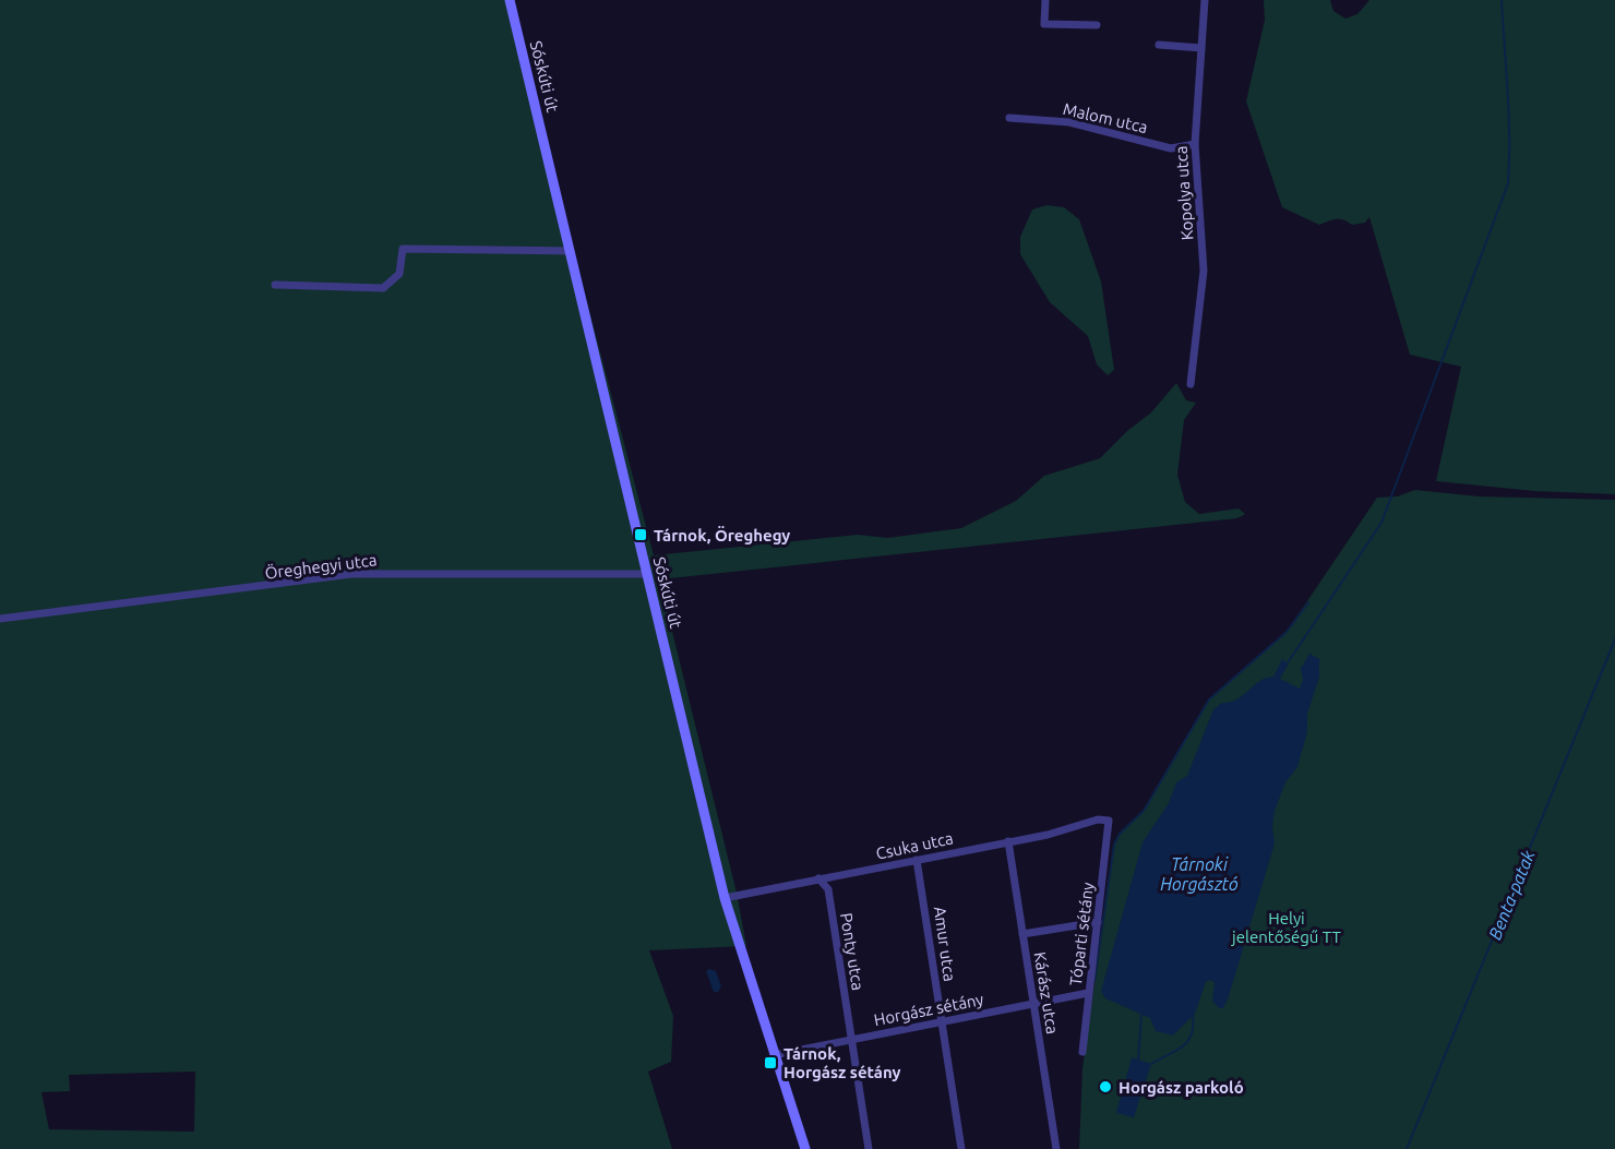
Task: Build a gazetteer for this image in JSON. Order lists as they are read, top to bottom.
{
  "streets": {
    "main road": ["Sóskúti út"],
    "street": [
      "Malom utca",
      "Kopolya utca",
      "Öreghegyi utca",
      "Csuka utca",
      "Tóparti sétány",
      "Amur utca",
      "Ponty utca",
      "Kárász utca",
      "Horgász sétány"
    ]
  },
  "crossings": [
    ["Sóskúti út", "Öreghegyi utca"],
    ["Sóskúti út", "Csuka utca"],
    ["Sóskúti út", "Horgász sétány"],
    ["Malom utca", "Kopolya utca"],
    ["Csuka utca", "Tóparti sétány"],
    ["Csuka utca", "Amur utca"],
    ["Csuka utca", "Ponty utca"],
    ["Csuka utca", "Kárász utca"],
    ["Tóparti sétány", "Horgász sétány"],
    ["Amur utca", "Horgász sétány"],
    ["Ponty utca", "Horgász sétány"],
    ["Kárász utca", "Horgász sétány"]
  ],
  "water": ["Tárnoki Horgásztó", "Benta-patak"],
  "parks": ["Helyi jelentőségű TT"],
  "places": {
    "transit": ["Tárnok, Öreghegy", "Tárnok, Horgász sétány"],
    "other": ["Horgász parkoló"]
  }
}
